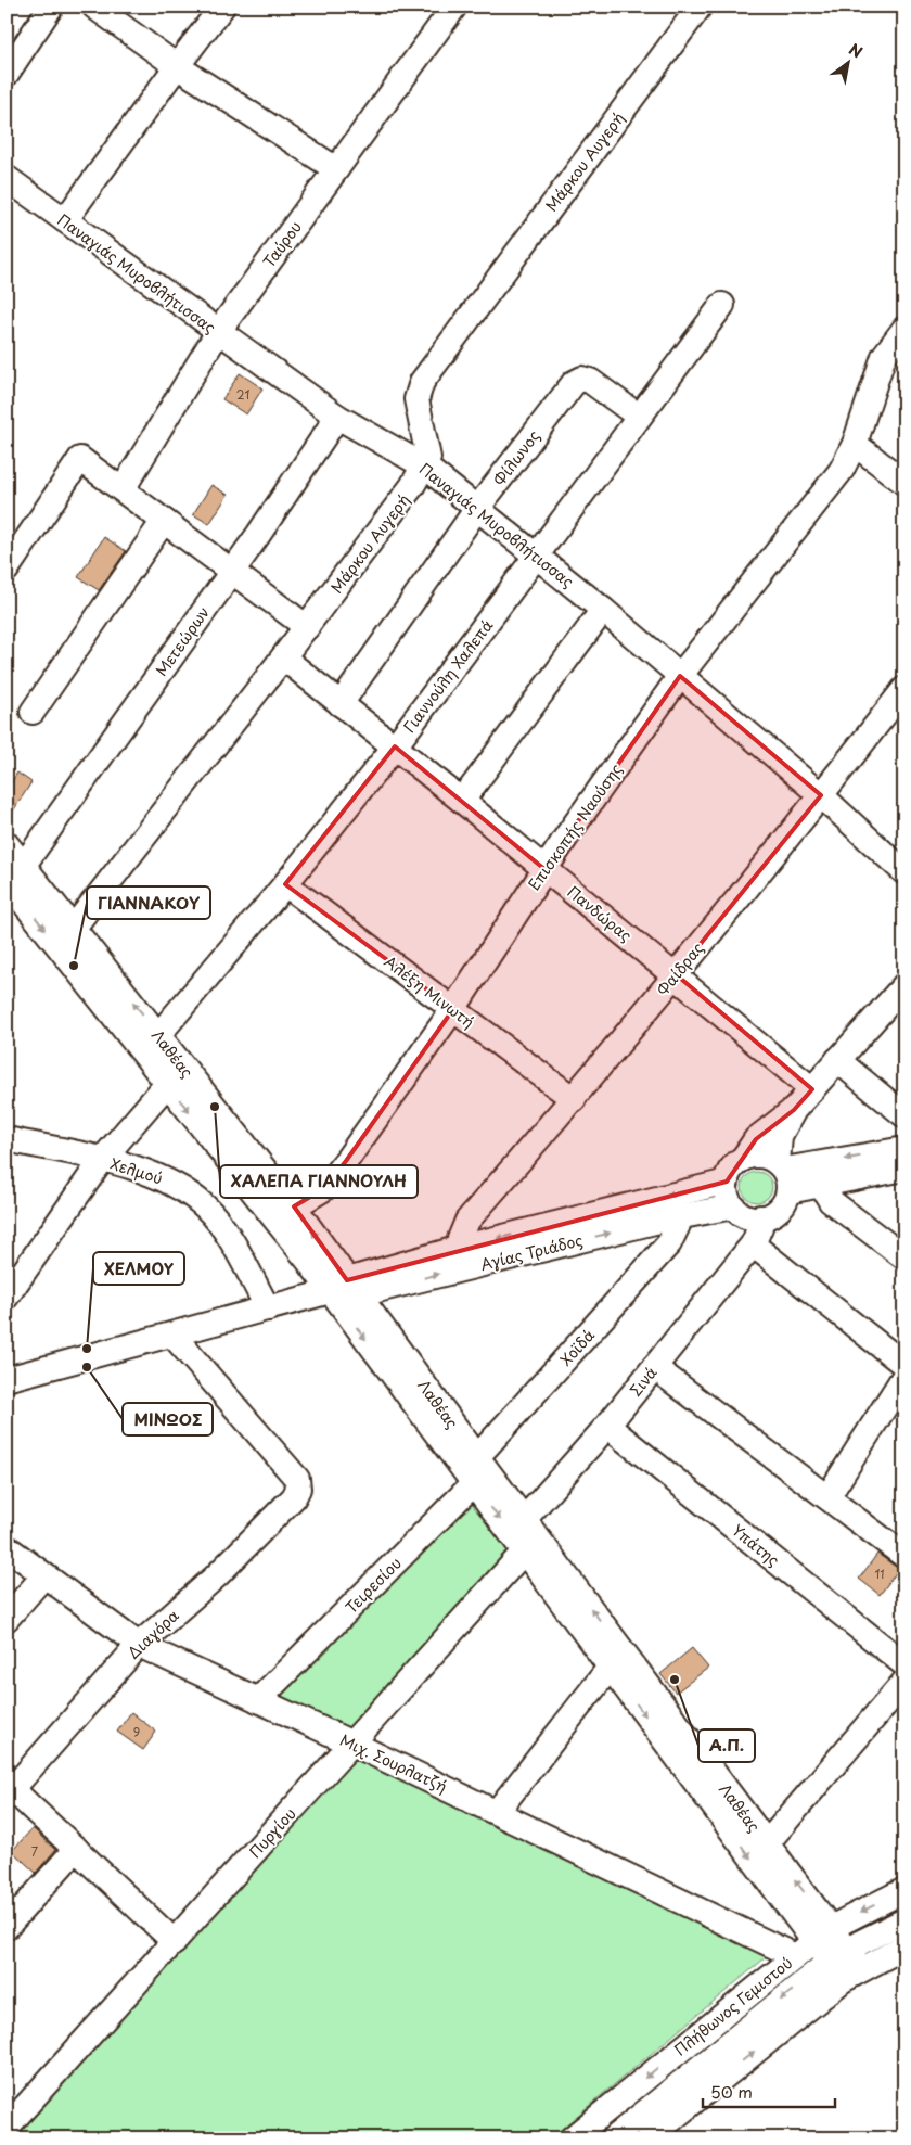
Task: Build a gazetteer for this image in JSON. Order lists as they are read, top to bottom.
{
  "streets": {
    "street": [
      "Μάρκου Αυγερή",
      "Ταύρου",
      "Παναγιάς Μυροβλήτισσας",
      "Φίλωνος",
      "Μετεώρων",
      "Γιαννούλη Χαλεπά",
      "Επισκοπής Ναούσης",
      "Πανδώρας",
      "Φαίδρας",
      "Αλέξη Μινωτή",
      "Λαθέας",
      "Χελμού",
      "Αγίας Τριάδος",
      "Χοϊδά",
      "Σινά",
      "Υπάτης",
      "Τειρεσίου",
      "Διαγόρα",
      "Μιχ. Σουρλατζή",
      "Πυργίου",
      "Πλήθωνος Γεμιστού"
    ]
  },
  "crossings": [
    ["Μάρκου Αυγερή", "Παναγιάς Μυροβλήτισσας"],
    ["Μάρκου Αυγερή", "Πανδώρας"],
    ["Μάρκου Αυγερή", "Λαθέας"],
    ["Ταύρου", "Παναγιάς Μυροβλήτισσας"],
    ["Παναγιάς Μυροβλήτισσας", "Φίλωνος"],
    ["Παναγιάς Μυροβλήτισσας", "Μετεώρων"],
    ["Παναγιάς Μυροβλήτισσας", "Γιαννούλη Χαλεπά"],
    ["Παναγιάς Μυροβλήτισσας", "Επισκοπής Ναούσης"],
    ["Παναγιάς Μυροβλήτισσας", "Φαίδρας"],
    ["Φίλωνος", "Γιαννούλη Χαλεπά"],
    ["Φίλωνος", "Πανδώρας"],
    ["Μετεώρων", "Λαθέας"],
    ["Γιαννούλη Χαλεπά", "Πανδώρας"],
    ["Γιαννούλη Χαλεπά", "Αλέξη Μινωτή"],
    ["Γιαννούλη Χαλεπά", "Λαθέας"],
    ["Επισκοπής Ναούσης", "Πανδώρας"],
    ["Επισκοπής Ναούσης", "Αλέξη Μινωτή"],
    ["Επισκοπής Ναούσης", "Λαθέας"],
    ["Πανδώρας", "Φαίδρας"],
    ["Φαίδρας", "Αλέξη Μινωτή"],
    ["Φαίδρας", "Αγίας Τριάδος"],
    ["Λαθέας", "Αγίας Τριάδος"],
    ["Λαθέας", "Χοϊδά"],
    ["Λαθέας", "Σινά"],
    ["Λαθέας", "Τειρεσίου"],
    ["Λαθέας", "Μιχ. Σουρλατζή"],
    ["Λαθέας", "Πυργίου"],
    ["Λαθέας", "Πλήθωνος Γεμιστού"],
    ["Χελμού", "Αγίας Τριάδος"],
    ["Αγίας Τριάδος", "Χοϊδά"],
    ["Αγίας Τριάδος", "Σινά"],
    ["Αγίας Τριάδος", "Διαγόρα"],
    ["Χοϊδά", "Τειρεσίου"],
    ["Σινά", "Υπάτης"],
    ["Σινά", "Πυργίου"],
    ["Τειρεσίου", "Μιχ. Σουρλατζή"],
    ["Διαγόρα", "Μιχ. Σουρλατζή"],
    ["Μιχ. Σουρλατζή", "Πυργίου"],
    ["Μιχ. Σουρλατζή", "Πλήθωνος Γεμιστού"]
  ],
  "places": [
    "ΓΙΑΝΝΑΚΟΥ",
    "ΧΑΛΕΠΑ ΓΙΑΝΝΟΥΛΗ",
    "ΧΕΛΜΟΥ",
    "ΜΙΝΩΟΣ",
    "Α.Π."
  ],
  "house_numbers": [
    "21",
    "11",
    "9",
    "7"
  ],
  "scale_bar": "50 m",
  "north": "top right"
}
